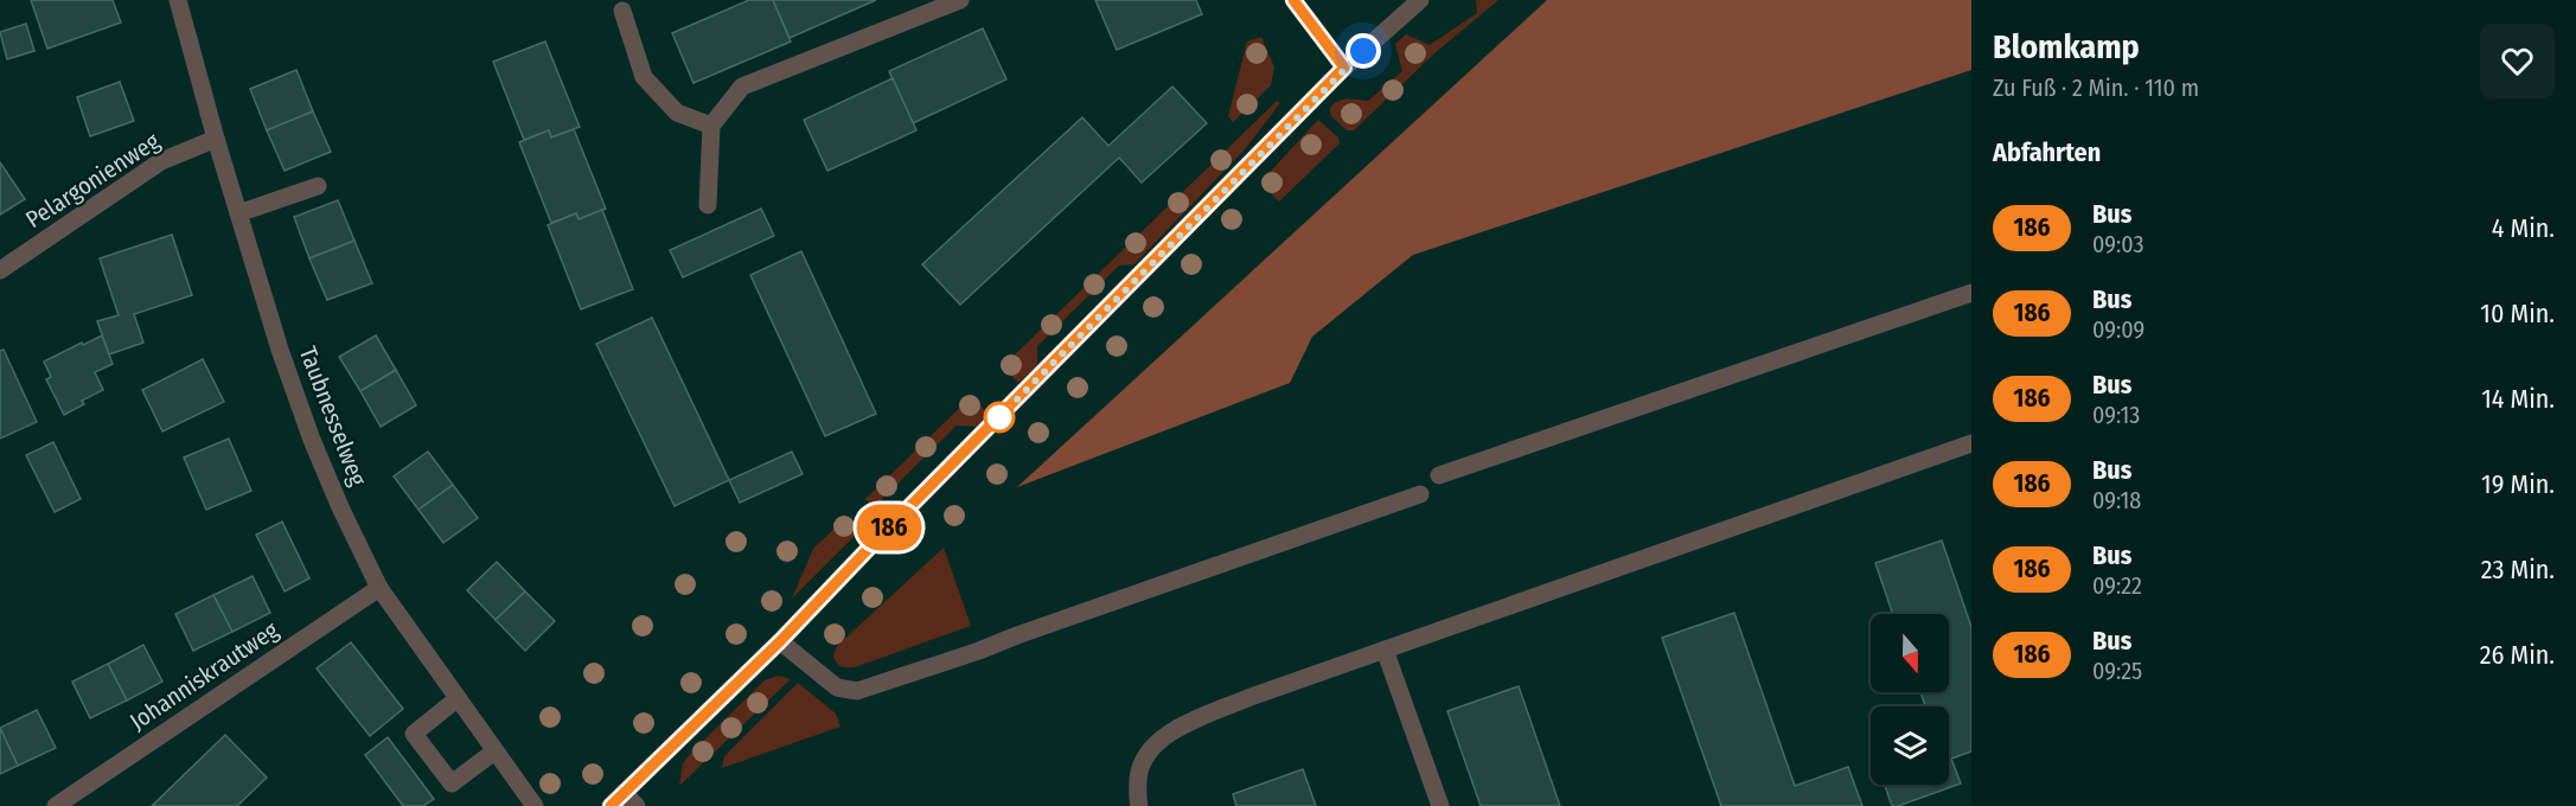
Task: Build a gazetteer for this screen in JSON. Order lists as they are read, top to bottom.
{
  "streets": {
    "street": ["Pelargonienweg", "Taubnesselweg", "Johanniskrautweg"]
  },
  "crossings": [
    ["Pelargonienweg", "Taubnesselweg"],
    ["Taubnesselweg", "Johanniskrautweg"]
  ],
  "lines": ["bus line 186"],
  "north": "bottom",
  "page": {
    "on_map": "186",
    "heading": [
      ["Blomkamp", "Zu Fuß · 2 Min. · 110 m"],
      "Abfahrten"
    ],
    "list": [
      {
        "mark": "186",
        "name": "Bus",
        "note": "09:03",
        "value": "4 Min."
      },
      {
        "mark": "186",
        "name": "Bus",
        "note": "09:09",
        "value": "10 Min."
      },
      {
        "mark": "186",
        "name": "Bus",
        "note": "09:13",
        "value": "14 Min."
      },
      {
        "mark": "186",
        "name": "Bus",
        "note": "09:18",
        "value": "19 Min."
      },
      {
        "mark": "186",
        "name": "Bus",
        "note": "09:22",
        "value": "23 Min."
      },
      {
        "mark": "186",
        "name": "Bus",
        "note": "09:25",
        "value": "26 Min."
      }
    ]
  }
}
